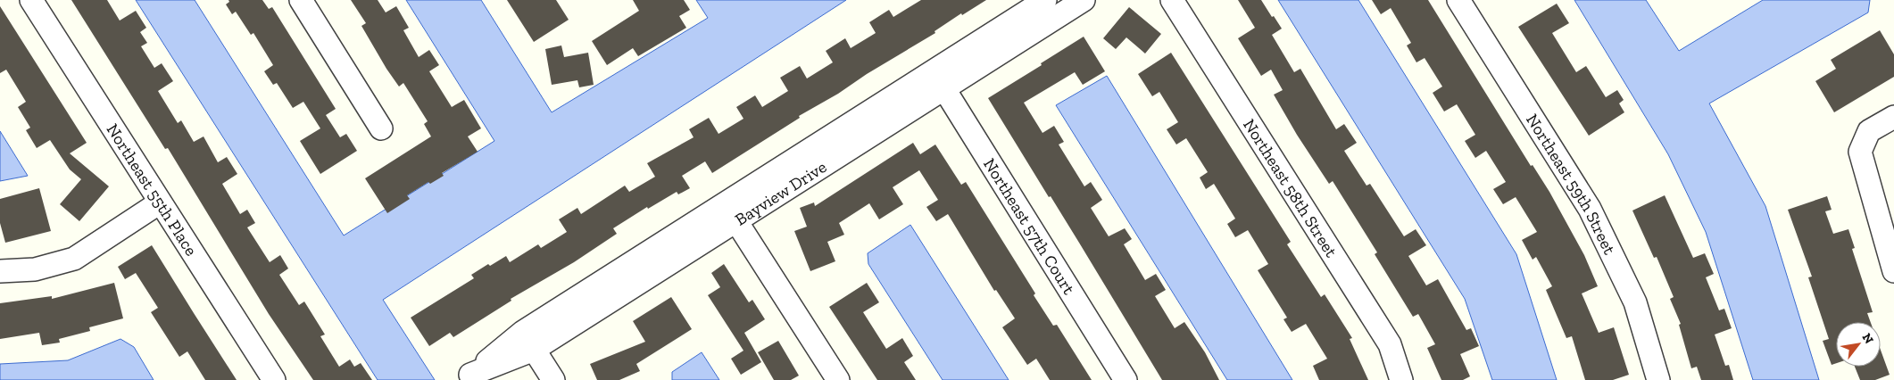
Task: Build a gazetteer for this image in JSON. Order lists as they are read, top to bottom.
{
  "streets": {
    "street": [
      "Northeast 59th Street",
      "Northeast 58th Street",
      "Northeast 55th Place",
      "Bayview Drive",
      "Northeast 57th Court"
    ]
  },
  "crossings": [
    ["Bayview Drive", "Northeast 57th Court"]
  ],
  "north": "top right"
}
